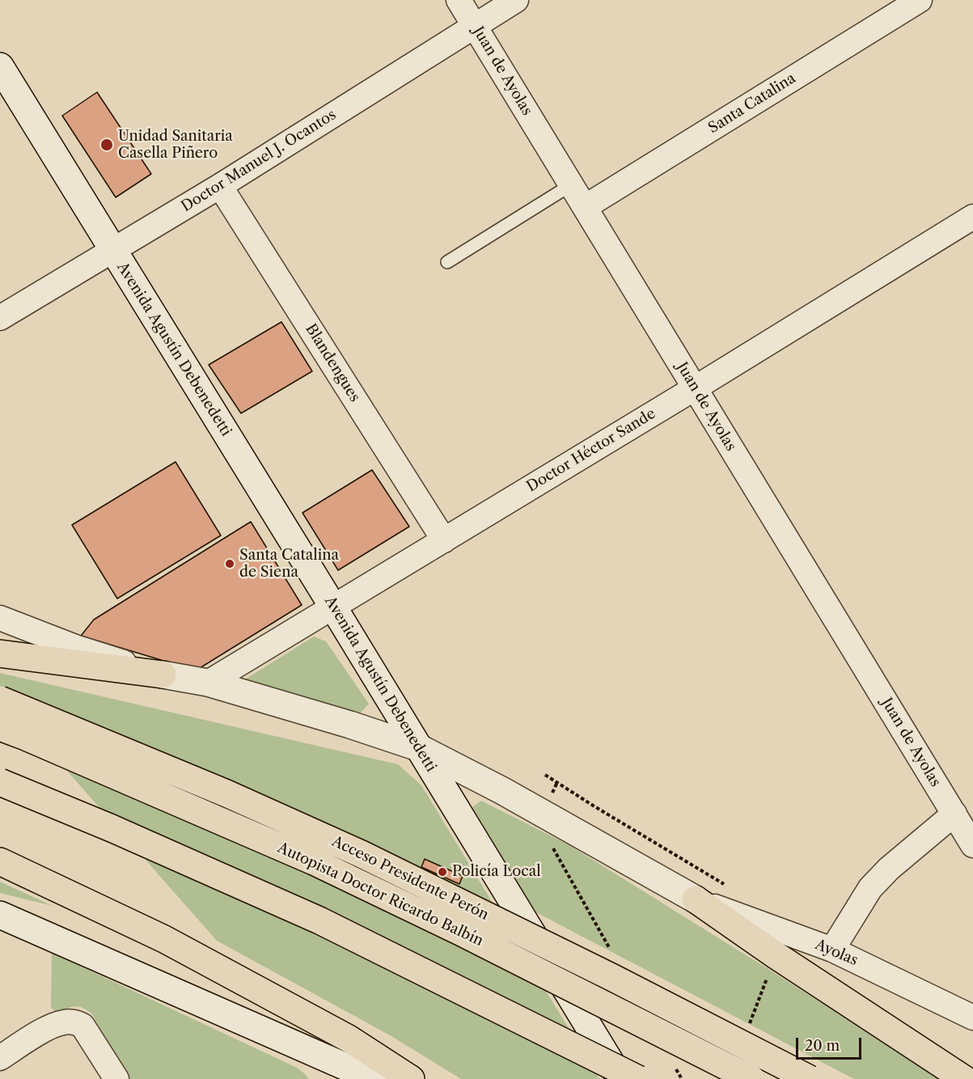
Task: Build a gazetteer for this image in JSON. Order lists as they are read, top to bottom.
{
  "streets": {
    "highway": ["Acceso Presidente Perón", "Autopista Doctor Ricardo Balbín"],
    "main road": ["Avenida Agustín Debenedetti"],
    "street": [
      "Juan de Ayolas",
      "Santa Catalina",
      "Doctor Manuel J. Ocantos",
      "Blandengues",
      "Doctor Héctor Sande",
      "Ayolas"
    ]
  },
  "crossings": [
    ["Juan de Ayolas", "Santa Catalina"],
    ["Juan de Ayolas", "Doctor Manuel J. Ocantos"],
    ["Juan de Ayolas", "Doctor Héctor Sande"],
    ["Doctor Manuel J. Ocantos", "Avenida Agustín Debenedetti"],
    ["Doctor Manuel J. Ocantos", "Blandengues"],
    ["Avenida Agustín Debenedetti", "Doctor Héctor Sande"],
    ["Blandengues", "Doctor Héctor Sande"]
  ],
  "places": ["Unidad Sanitaria Casella Piñero", "Santa Catalina de Siena", "Policía Local"],
  "scale_bar": "20 m"
}
